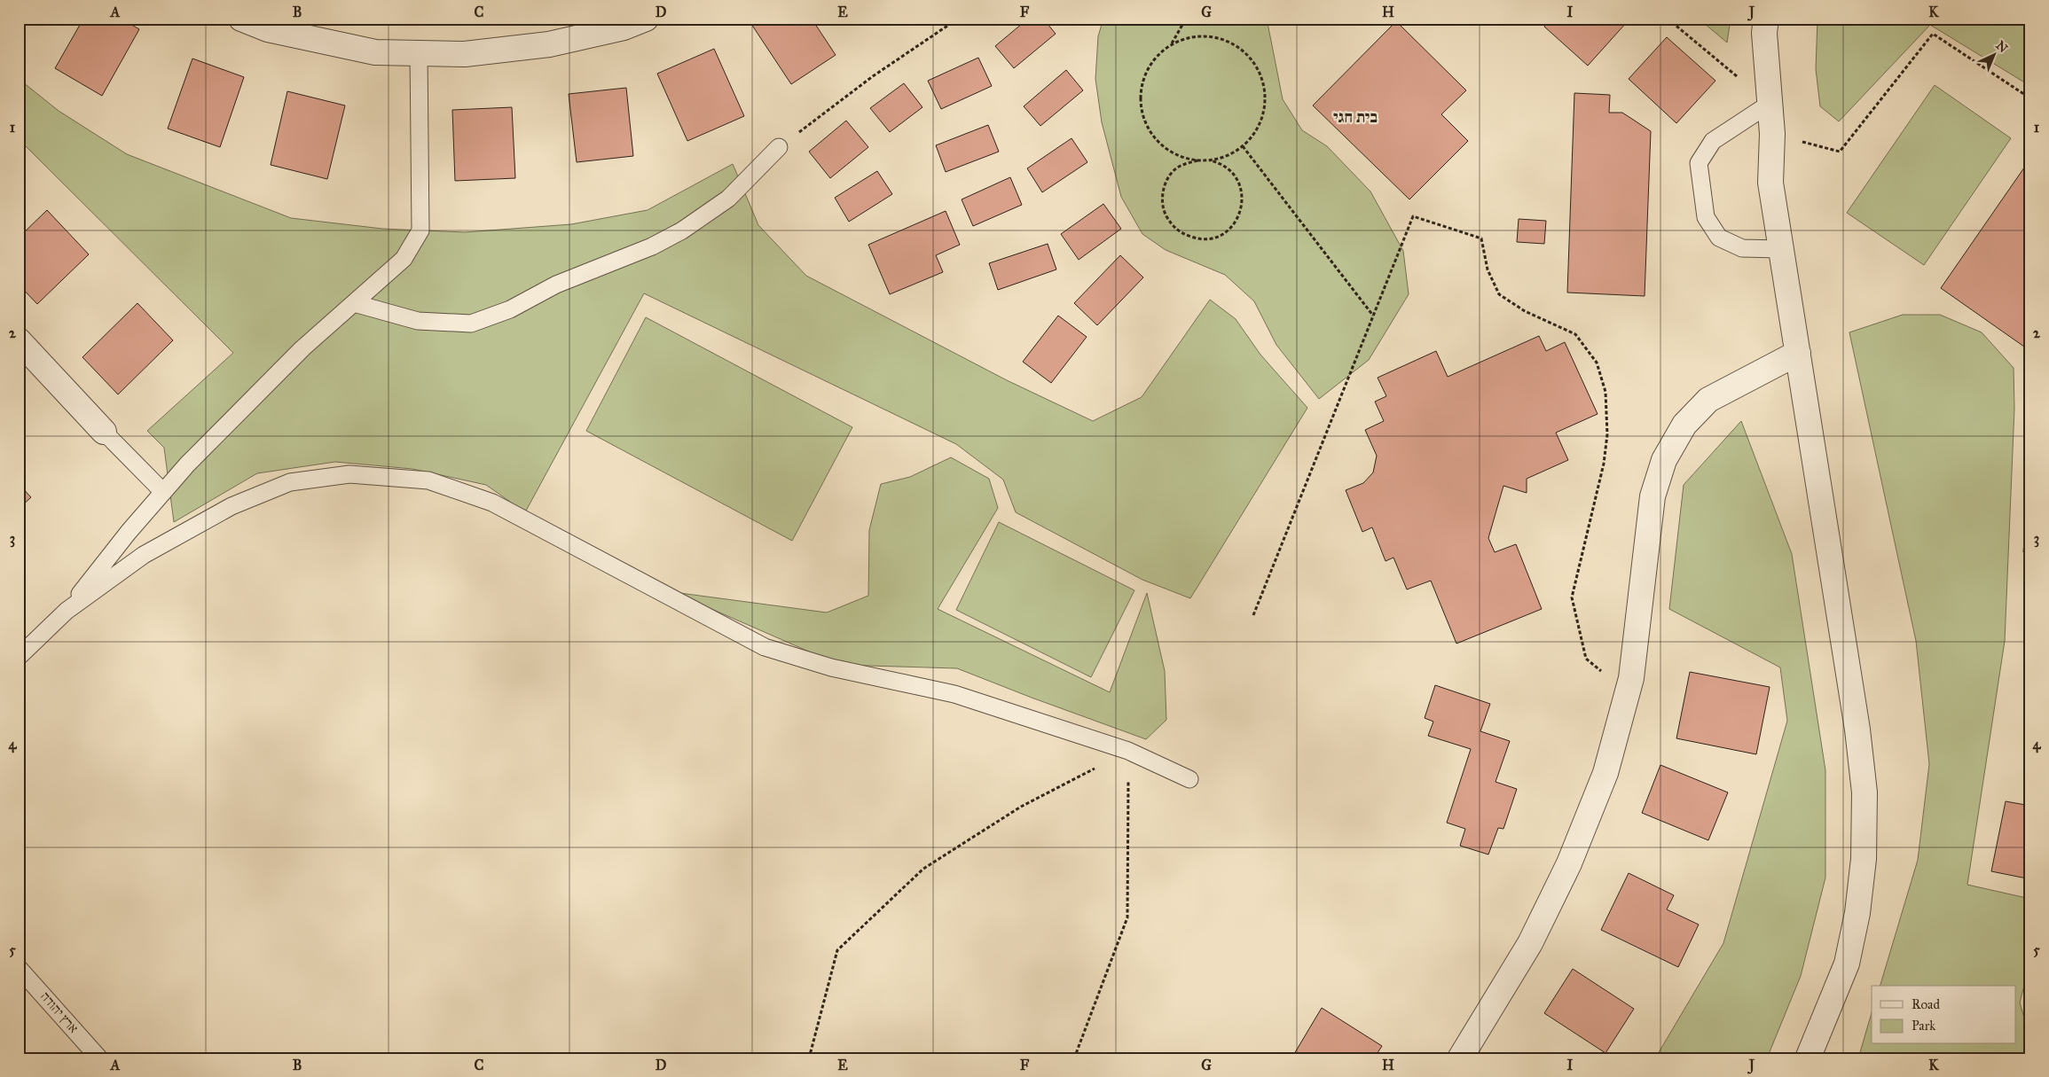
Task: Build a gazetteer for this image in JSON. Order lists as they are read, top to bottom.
{
  "streets": {
    "lane": ["ארץ יהודה"]
  },
  "districts": ["בית חגי"],
  "legend": ["Road", "Park"],
  "north": "top right",
  "grid": {
    "columns": [
      "A",
      "B",
      "C",
      "D",
      "E",
      "F",
      "G",
      "H",
      "I",
      "J",
      "K"
    ],
    "rows": [
      "1",
      "2",
      "3",
      "4",
      "5"
    ]
  }
}
